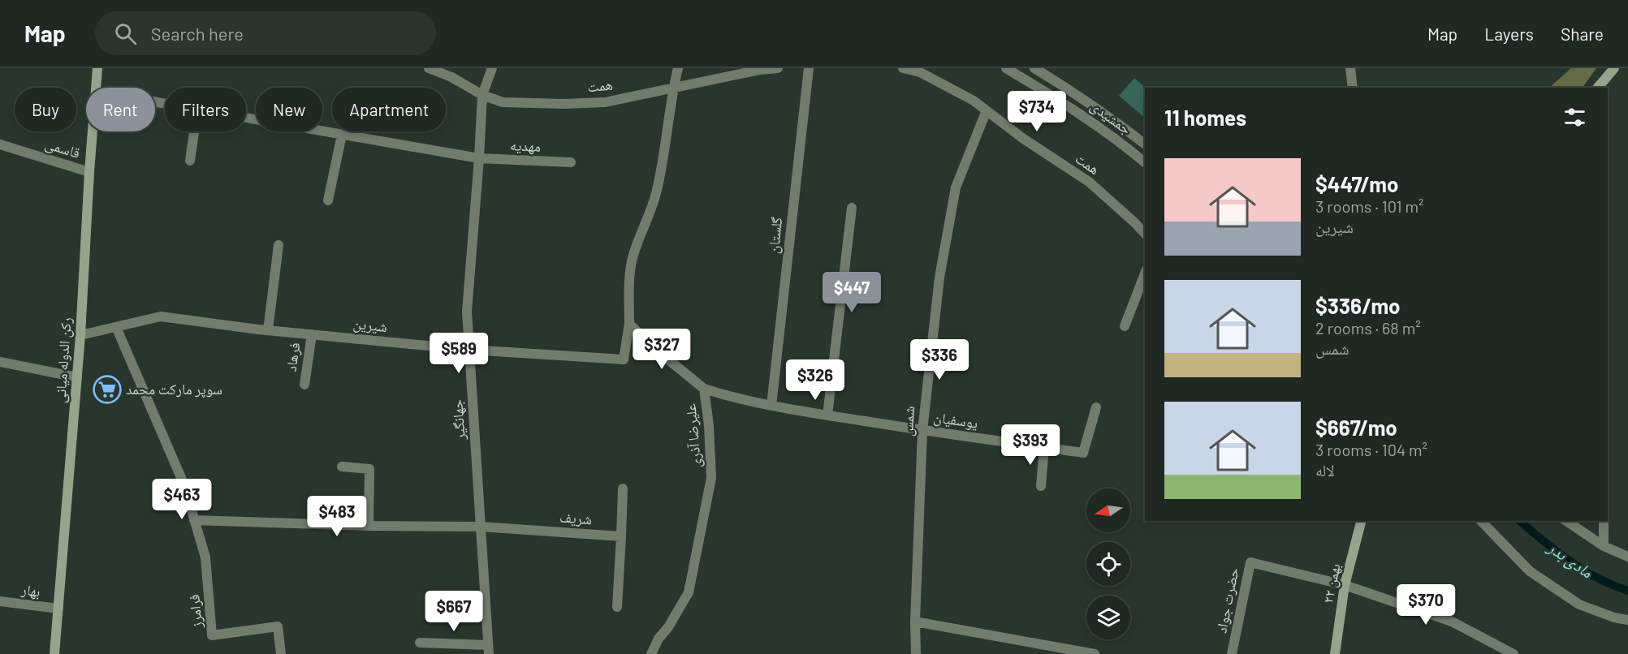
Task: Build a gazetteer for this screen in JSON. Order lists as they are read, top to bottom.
{
  "streets": {
    "main road": ["رکن الدوله میانی", "۲۲ بهمن"],
    "street": [
      "همت",
      "جمشیدی",
      "مهدیه",
      "قاسمی",
      "گلستان",
      "شیرین",
      "فرهاد",
      "جهانگیر",
      "یوسفیان",
      "شمس",
      "علیرضا آذری",
      "شریف",
      "بهار",
      "حضرت جواد",
      "فرامرز"
    ]
  },
  "crossings": [
    ["همت", "جهانگیر"],
    ["همت", "شمس"],
    ["مهدیه", "جهانگیر"],
    ["قاسمی", "رکن الدوله میانی"],
    ["شیرین", "فرهاد"],
    ["شیرین", "رکن الدوله میانی"],
    ["شیرین", "جهانگیر"],
    ["شیرین", "علیرضا آذری"],
    ["شیرین", "فرامرز"],
    ["رکن الدوله میانی", "بهار"],
    ["جهانگیر", "شریف"],
    ["یوسفیان", "شمس"],
    ["۲۲ بهمن", "حضرت جواد"]
  ],
  "water": ["مادی بدر"],
  "places": {
    "supermarket": ["سوپر مارکت محمد"]
  },
  "north": "left",
  "page": {
    "header": "Map",
    "search": "Search here",
    "nav": ["Map", "Layers", "Share"],
    "chip": [
      "Buy",
      "Rent",
      "Filters",
      "New",
      "Apartment"
    ],
    "heading": "11 homes",
    "price": [
      "$734",
      "$447",
      "$327",
      "$589",
      "$336",
      "$326",
      "$393",
      "$463",
      "$483",
      "$370",
      "$667"
    ],
    "list": [
      {
        "name": "$447/mo",
        "note": "3 rooms · 101 m² · شیرین"
      },
      {
        "name": "$336/mo",
        "note": "2 rooms · 68 m² · شمس"
      },
      {
        "name": "$667/mo",
        "note": "3 rooms · 104 m² · لاله"
      }
    ]
  }
}
